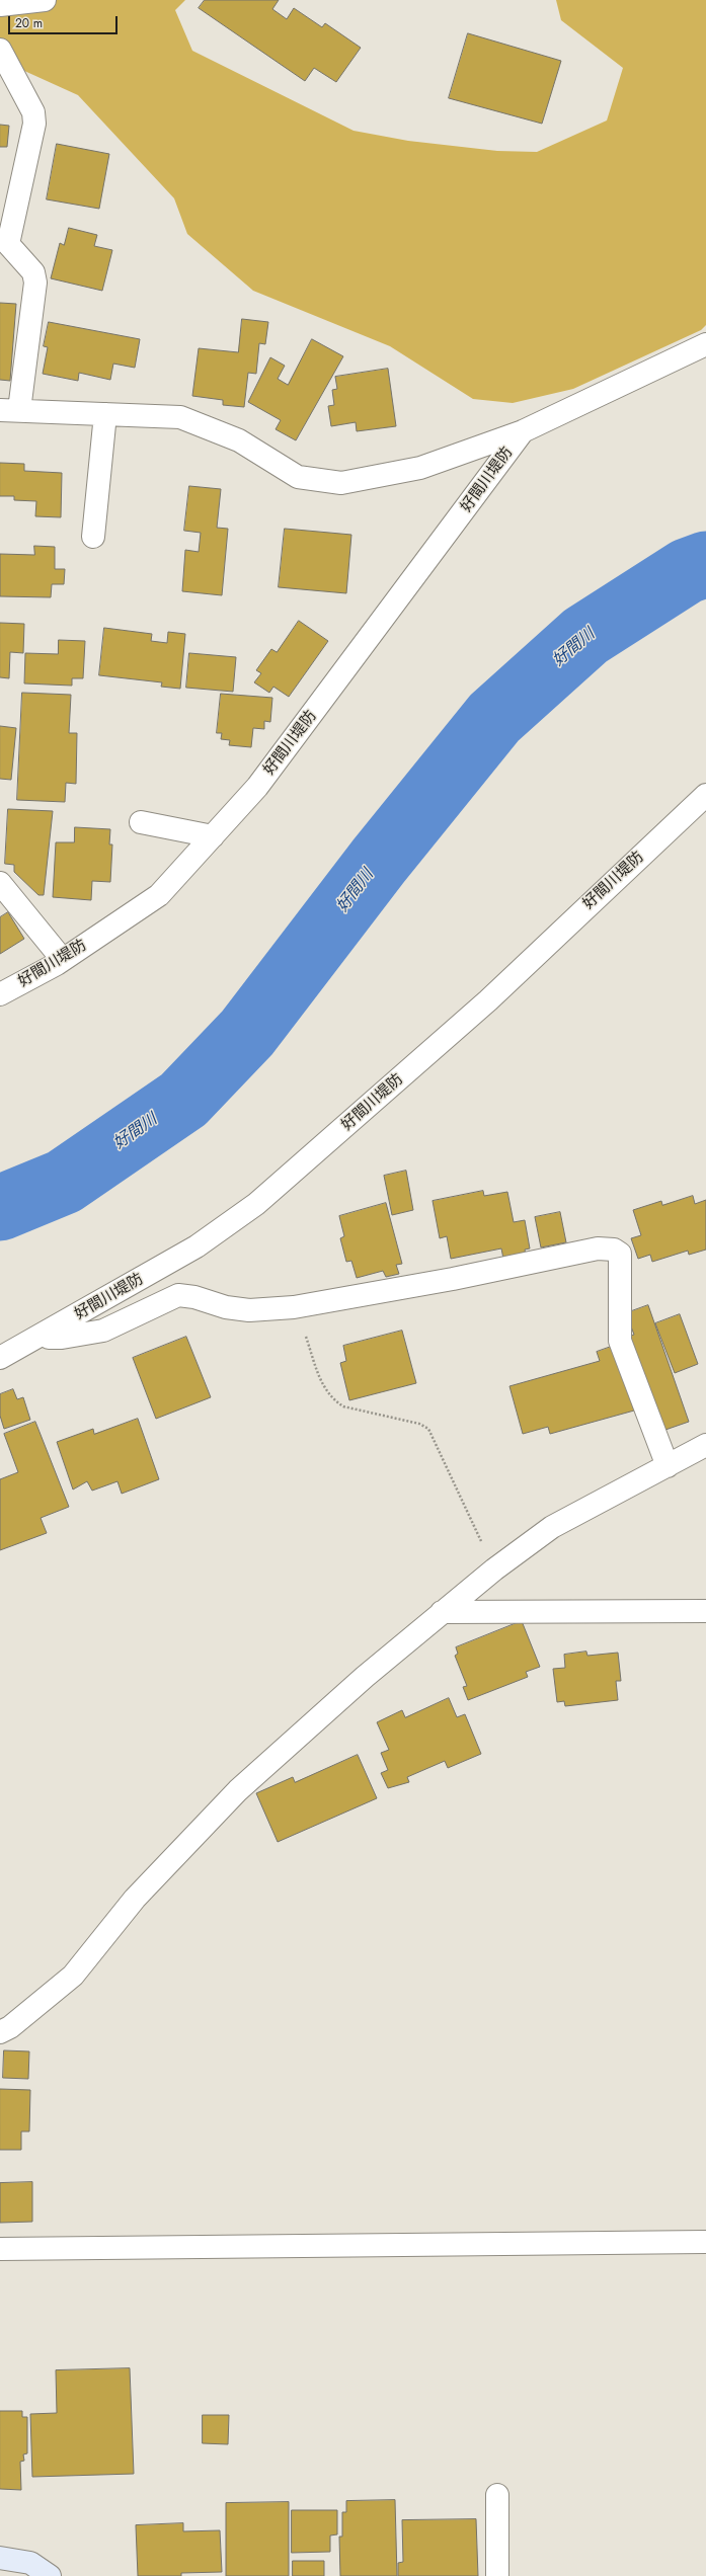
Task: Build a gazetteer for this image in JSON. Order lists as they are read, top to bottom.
{
  "streets": {
    "street": ["好間川堤防"]
  },
  "water": ["好間川"],
  "scale_bar": "20 m"
}
